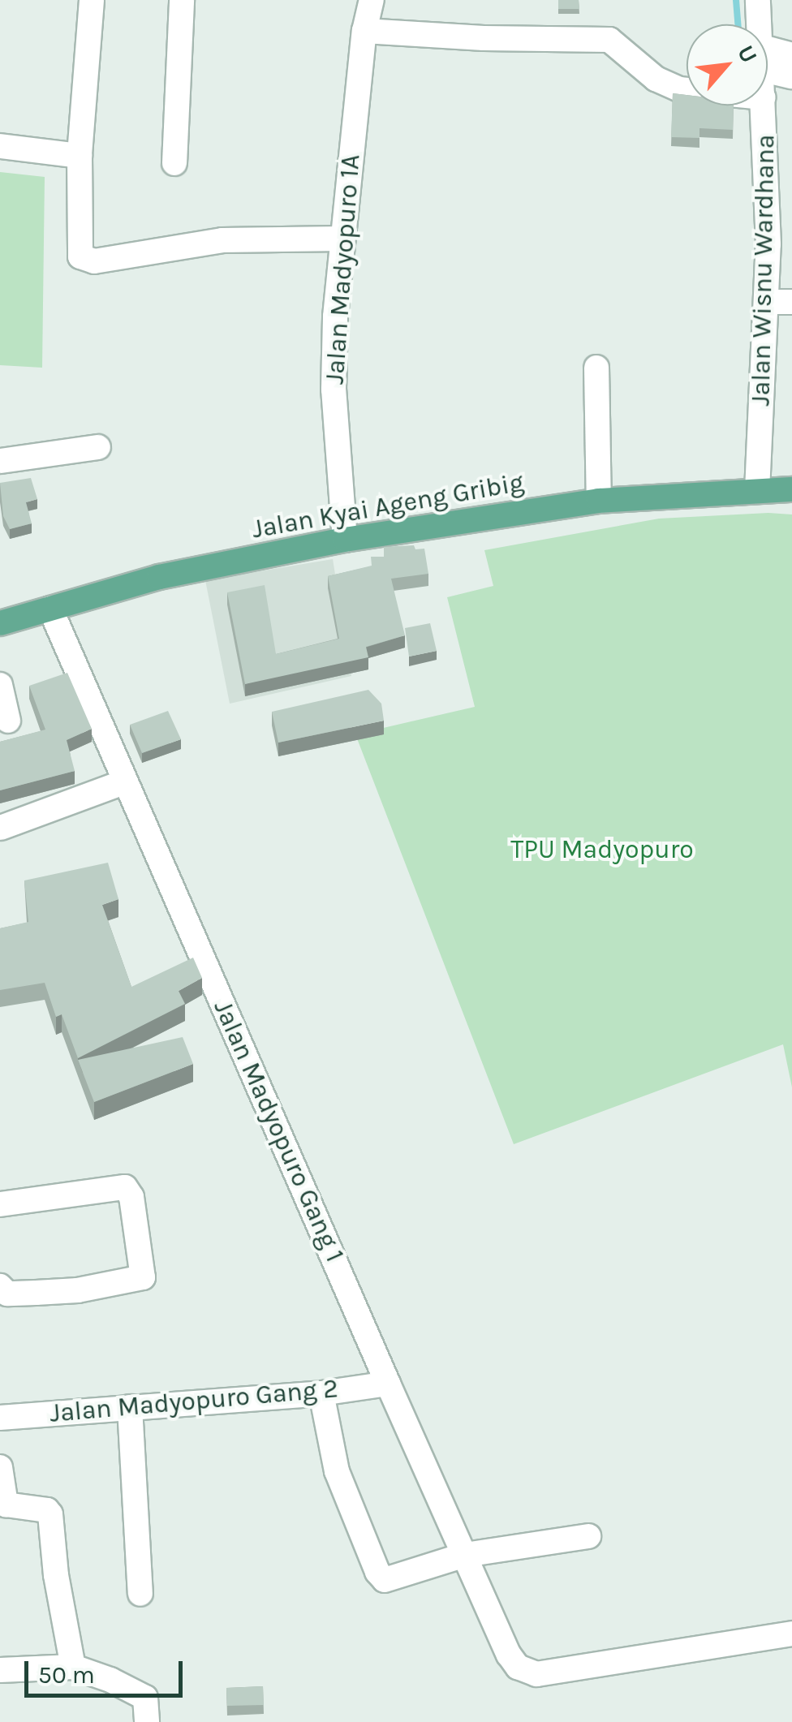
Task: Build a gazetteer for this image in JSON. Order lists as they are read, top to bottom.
{
  "streets": {
    "main road": ["Jalan Kyai Ageng Gribig"],
    "street": [
      "Jalan Madyopuro 1A",
      "Jalan Wisnu Wardhana",
      "Jalan Madyopuro Gang 1",
      "Jalan Madyopuro Gang 2"
    ]
  },
  "crossings": [
    ["Jalan Madyopuro 1A", "Jalan Kyai Ageng Gribig"],
    ["Jalan Wisnu Wardhana", "Jalan Kyai Ageng Gribig"],
    ["Jalan Kyai Ageng Gribig", "Jalan Madyopuro Gang 1"],
    ["Jalan Madyopuro Gang 1", "Jalan Madyopuro Gang 2"]
  ],
  "parks": ["TPU Madyopuro"],
  "scale_bar": "50 m",
  "north": "top right"
}
